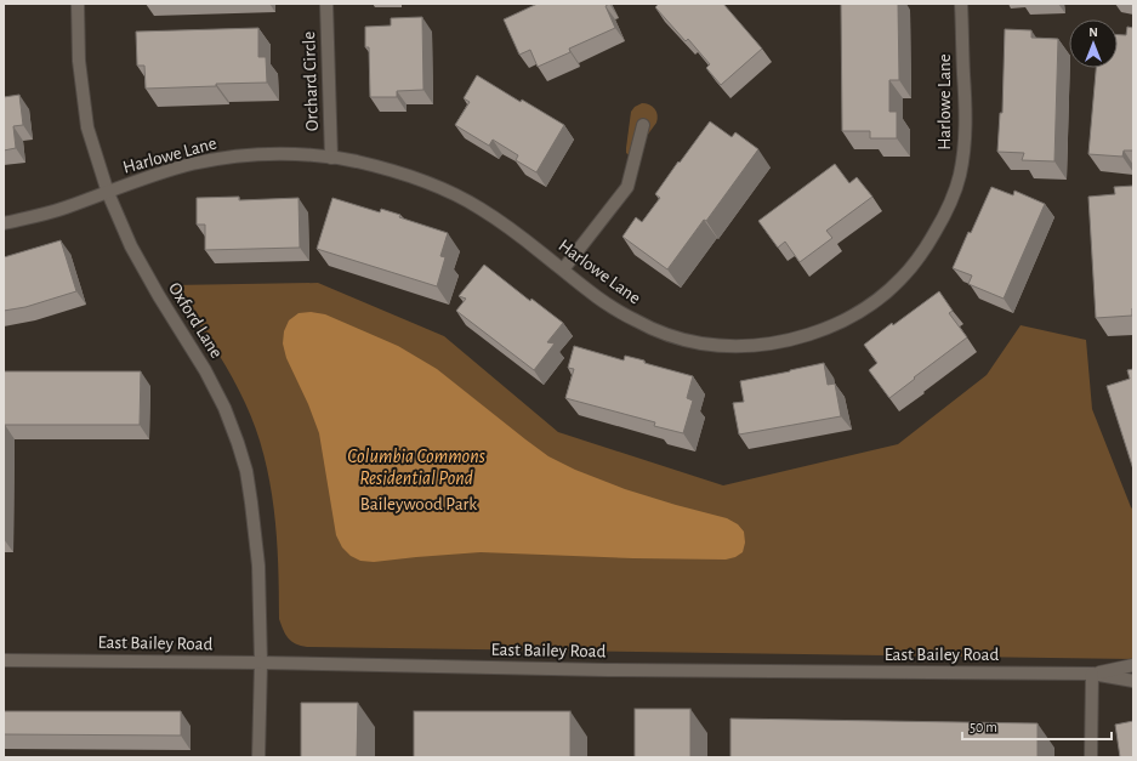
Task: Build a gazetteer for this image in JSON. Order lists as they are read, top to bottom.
{
  "streets": {
    "street": [
      "Orchard Circle",
      "Harlowe Lane",
      "Oxford Lane",
      "East Bailey Road"
    ]
  },
  "crossings": [
    ["Orchard Circle", "Harlowe Lane"],
    ["Harlowe Lane", "Oxford Lane"],
    ["Oxford Lane", "East Bailey Road"]
  ],
  "water": ["Columbia Commons Residential Pond"],
  "parks": ["Baileywood Park"],
  "scale_bar": "50 m",
  "north": "top"
}
